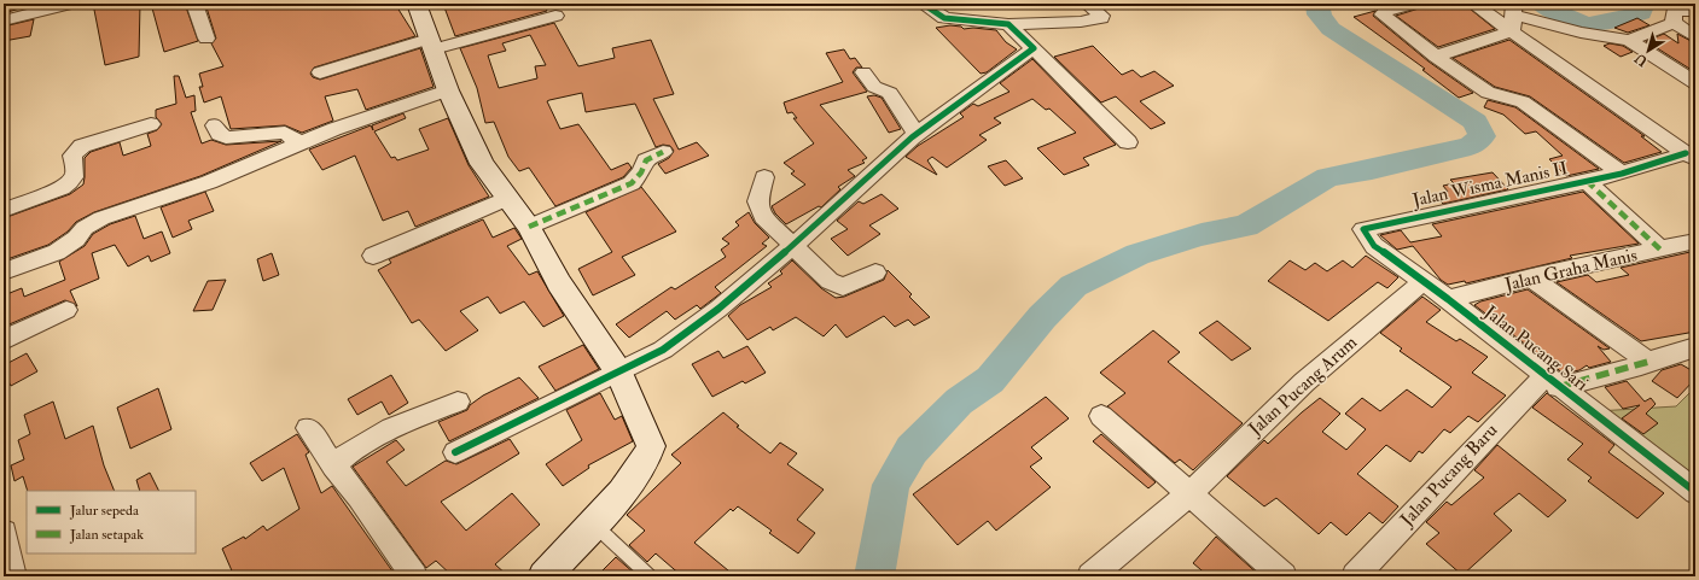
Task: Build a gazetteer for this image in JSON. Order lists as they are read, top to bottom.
{
  "streets": {
    "street": [
      "Jalan Wisma Manis II",
      "Jalan Graha Manis",
      "Jalan Pucang Sari",
      "Jalan Pucang Arum",
      "Jalan Pucang Baru"
    ]
  },
  "crossings": [
    ["Jalan Wisma Manis II", "Jalan Pucang Sari"],
    ["Jalan Graha Manis", "Jalan Pucang Sari"],
    ["Jalan Pucang Sari", "Jalan Pucang Arum"],
    ["Jalan Pucang Sari", "Jalan Pucang Baru"]
  ],
  "legend": ["Jalur sepeda", "Jalan setapak"],
  "north": "bottom left"
}
